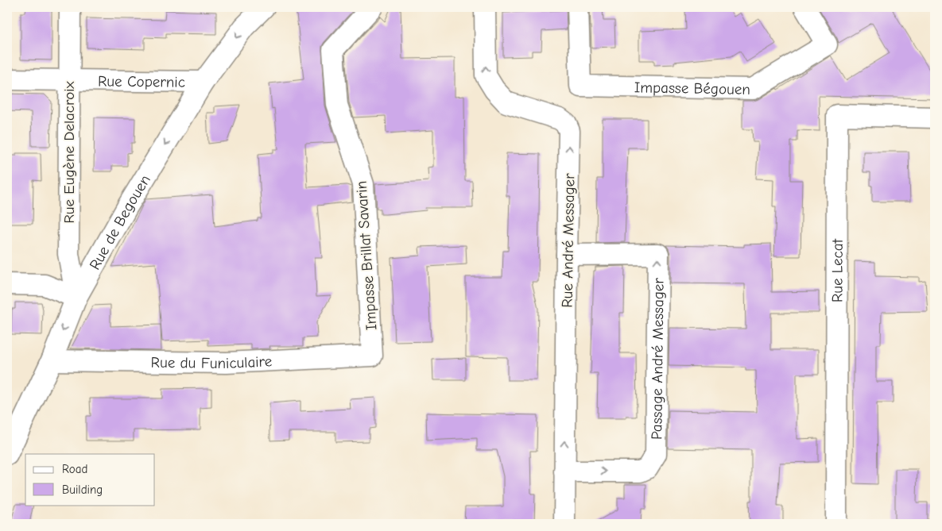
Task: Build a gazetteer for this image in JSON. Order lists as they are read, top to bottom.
{
  "streets": {
    "street": [
      "Rue Copernic",
      "Impasse Bégouen",
      "Rue Eugène Delacroix",
      "Rue de Begouen",
      "Rue André Messager",
      "Impasse Brillat Savarin",
      "Rue Lecat",
      "Passage André Messager",
      "Rue du Funiculaire"
    ]
  },
  "crossings": [
    ["Rue Copernic", "Rue Eugène Delacroix"],
    ["Rue Copernic", "Rue de Begouen"],
    ["Rue Eugène Delacroix", "Rue de Begouen"],
    ["Rue de Begouen", "Rue du Funiculaire"],
    ["Rue André Messager", "Passage André Messager"],
    ["Impasse Brillat Savarin", "Rue du Funiculaire"]
  ],
  "one_way": ["Rue de Begouen", "Rue André Messager"],
  "legend": ["Road", "Building"]
}
